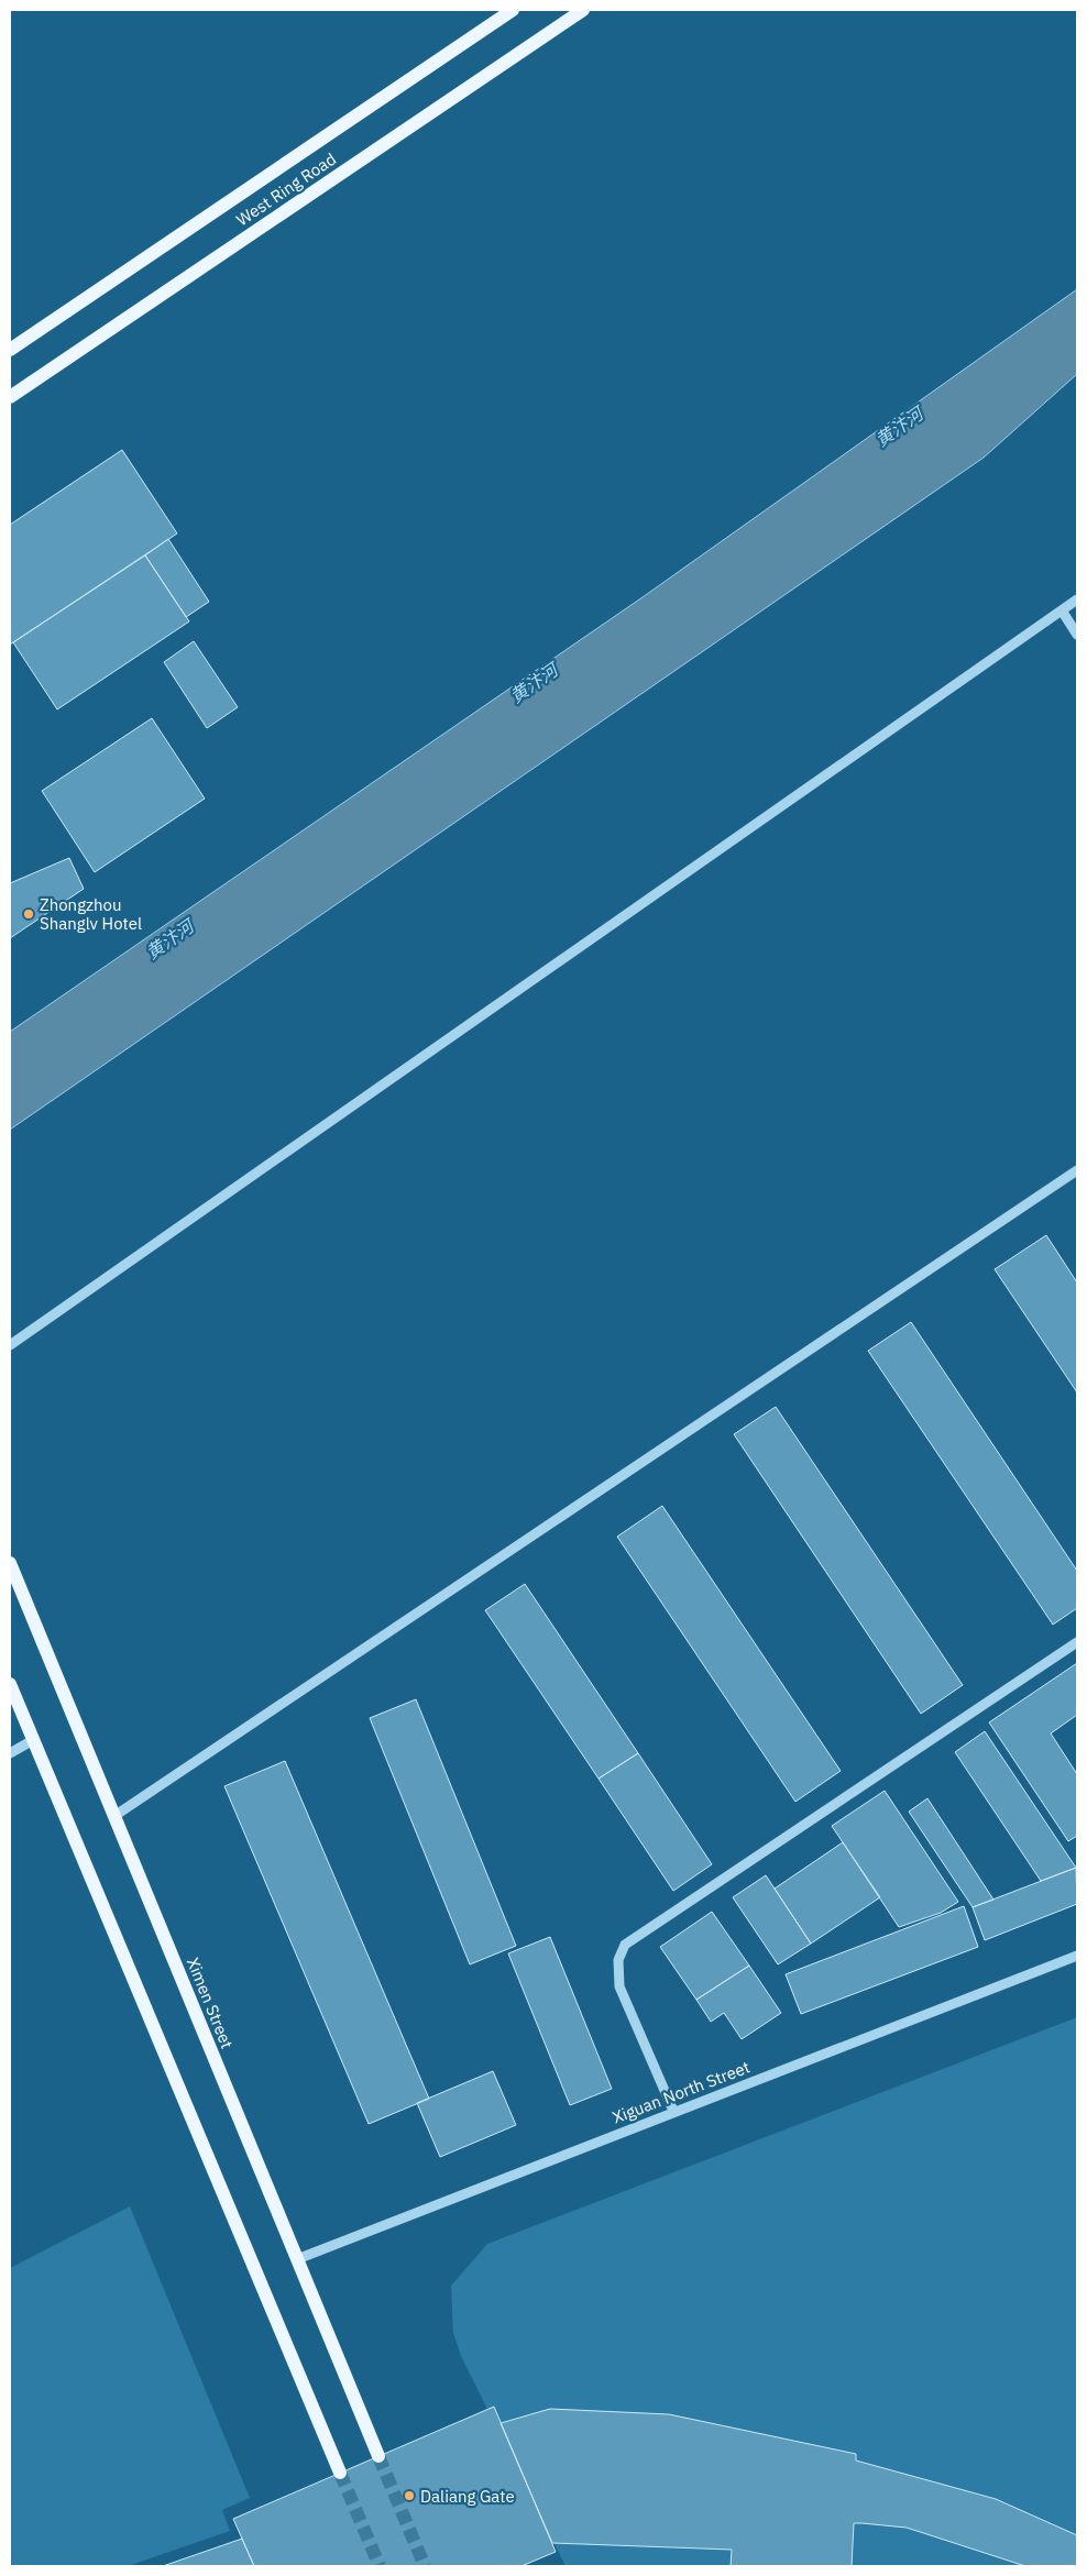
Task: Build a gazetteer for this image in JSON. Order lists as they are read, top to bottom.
{
  "streets": {
    "main road": ["West Ring Road", "Ximen Street"],
    "street": ["Xiguan North Street"]
  },
  "crossings": [
    ["Ximen Street", "Xiguan North Street"]
  ],
  "water": ["黄汴河"],
  "places": ["Zhongzhou Shanglv Hotel", "Daliang Gate"]
}
